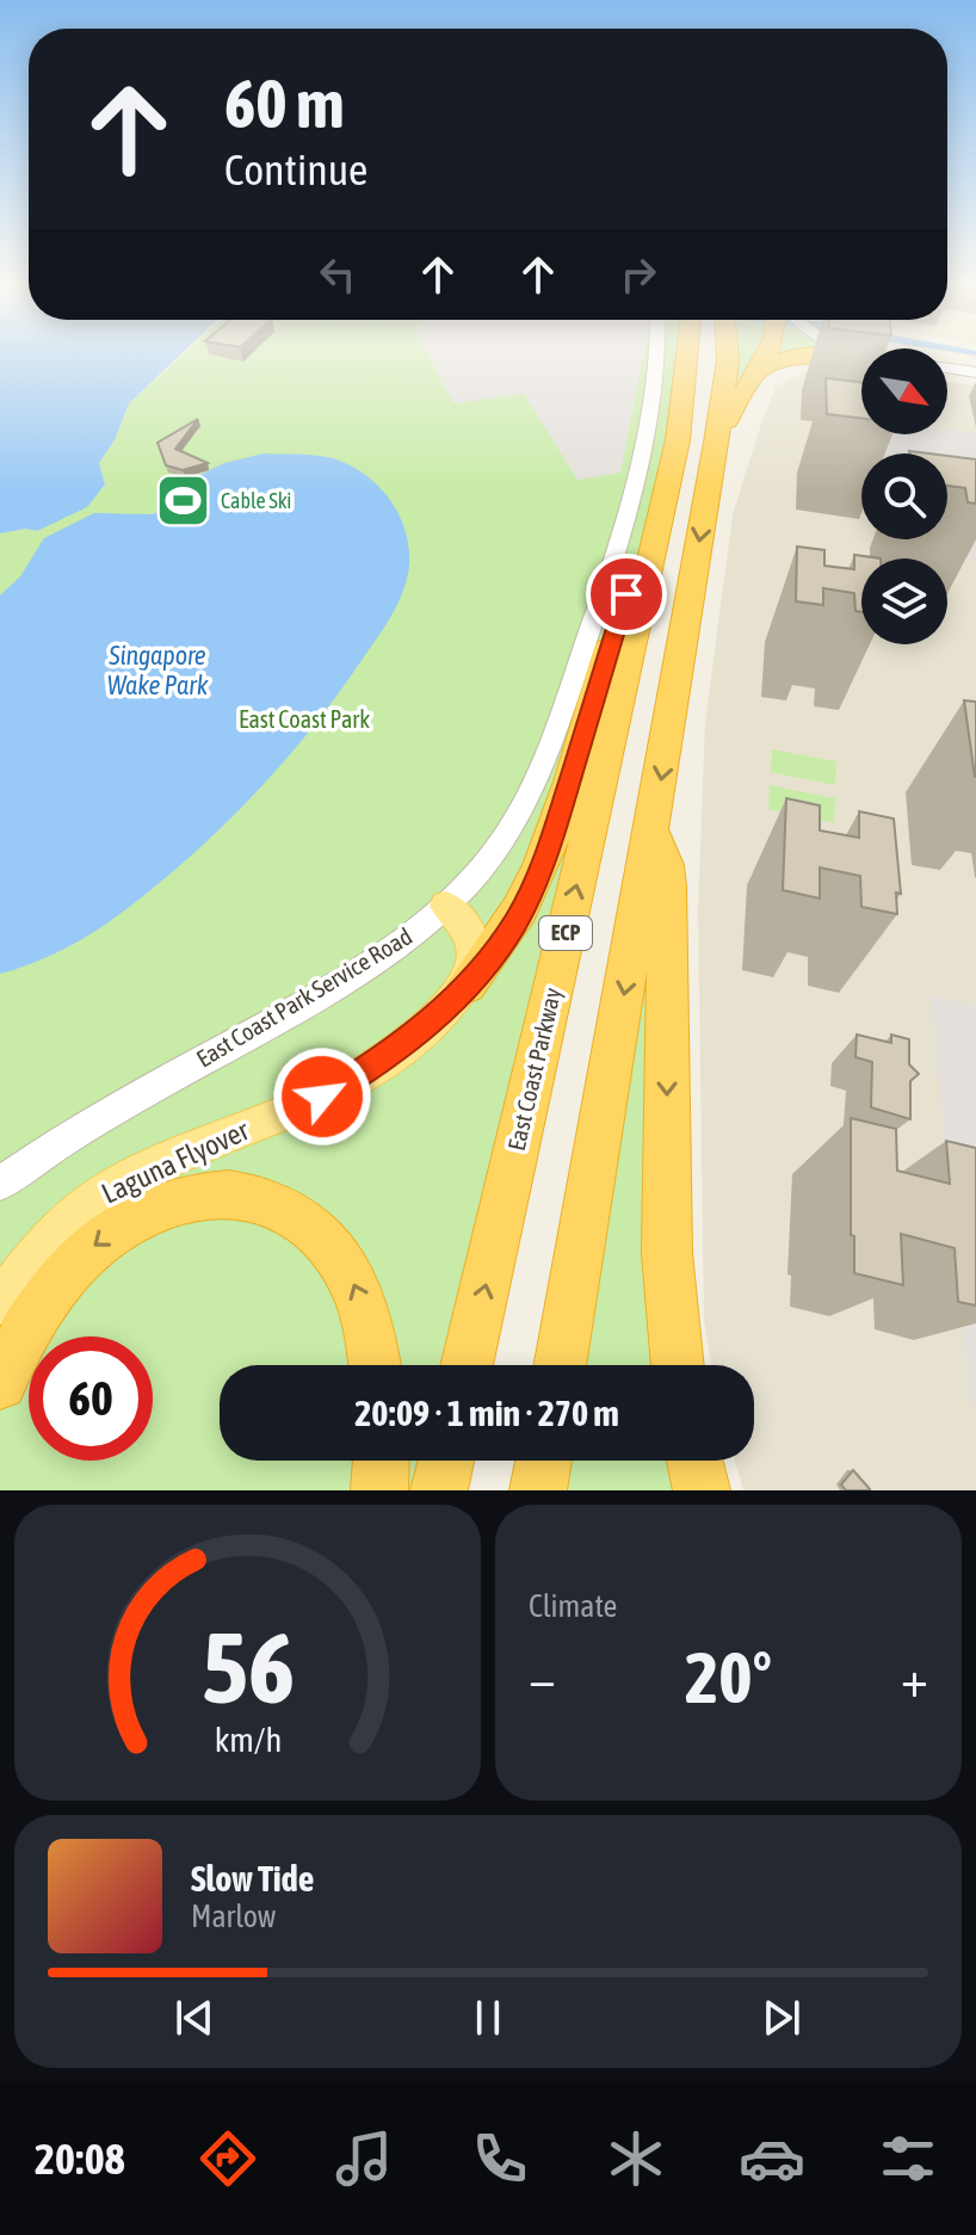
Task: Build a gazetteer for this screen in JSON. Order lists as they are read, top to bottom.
{
  "streets": {
    "highway": ["ECP", "East Coast Parkway"],
    "main road": ["Laguna Flyover"],
    "street": ["East Coast Park Service Road"]
  },
  "water": ["Singapore Wake Park"],
  "parks": ["East Coast Park"],
  "places": {
    "sports": ["Cable Ski"]
  },
  "north": "bottom right",
  "page": {
    "turn": ["60 m", "Continue"],
    "limit": "60",
    "trip": "20:09 · 1 min · 270 m",
    "tile": "Climate",
    "heat": ["−", "20°", "+"],
    "song": ["Slow Tide", "Marlow"],
    "tabs": "20:08",
    "gauge": ["56", "km/h"]
  }
}
